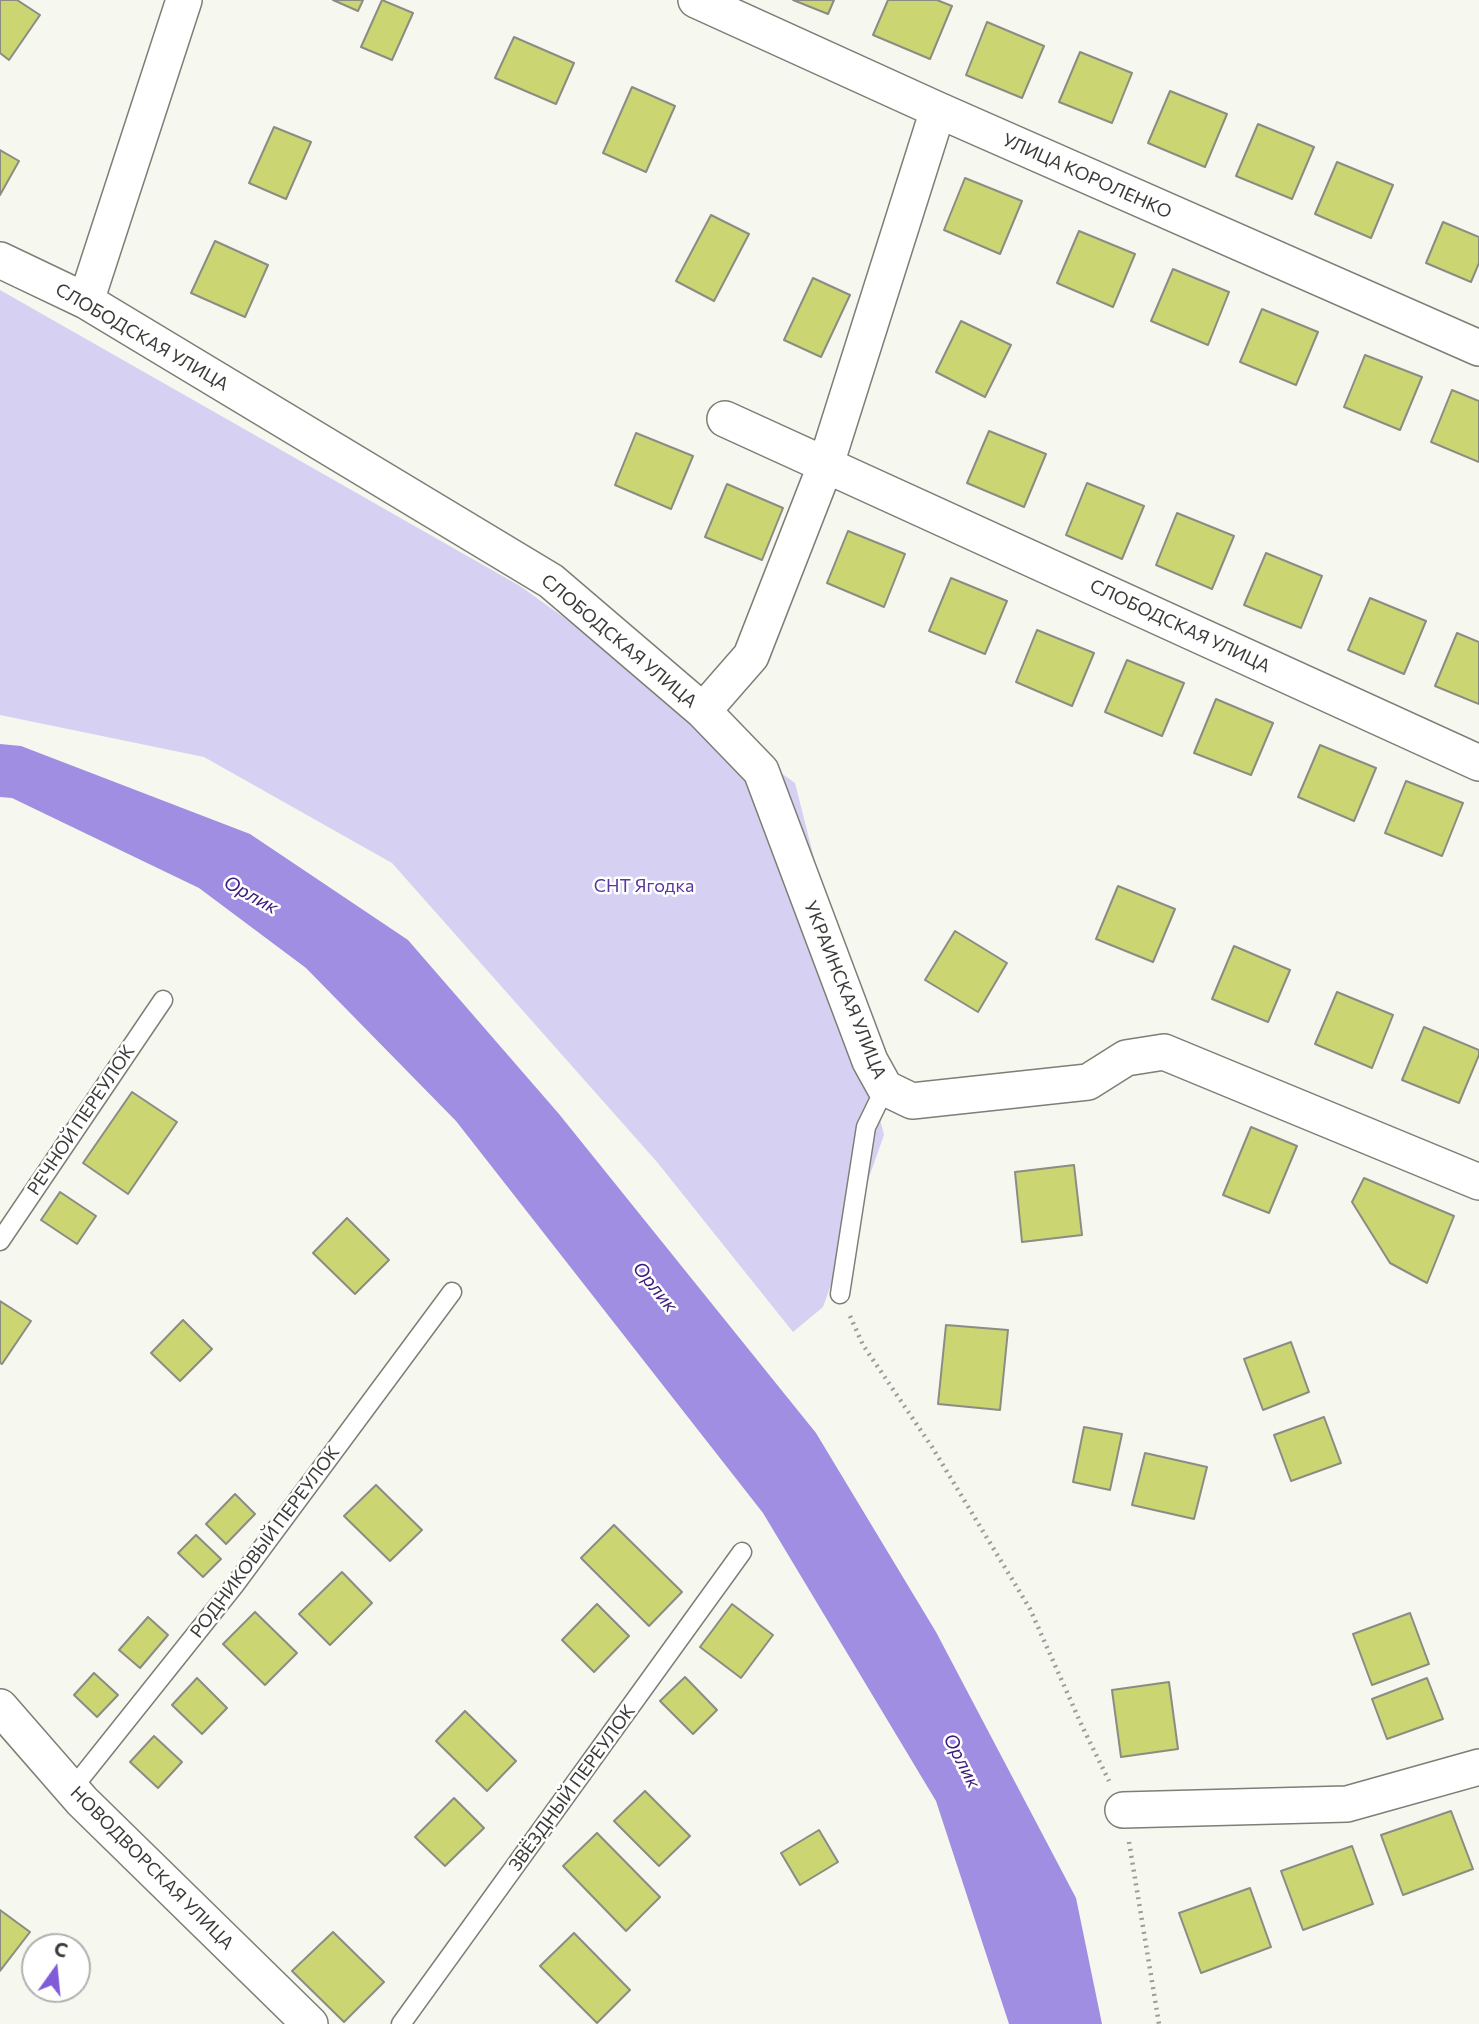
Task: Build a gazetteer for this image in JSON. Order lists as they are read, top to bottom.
{
  "streets": {
    "street": [
      "УЛИЦА КОРОЛЕНКО",
      "СЛОБОДСКАЯ УЛИЦА",
      "УКРАИНСКАЯ УЛИЦА",
      "НОВОДВОРСКАЯ УЛИЦА"
    ],
    "lane": ["РЕЧНОЙ ПЕРЕУЛОК", "РОДНИКОВЫЙ ПЕРЕУЛОК", "ЗВЁЗДНЫЙ ПЕРЕУЛОК"]
  },
  "crossings": [
    ["СЛОБОДСКАЯ УЛИЦА", "УКРАИНСКАЯ УЛИЦА"],
    ["РОДНИКОВЫЙ ПЕРЕУЛОК", "НОВОДВОРСКАЯ УЛИЦА"]
  ],
  "water": ["Орлик"],
  "parks": ["СНТ Ягодка"],
  "north": "top"
}
